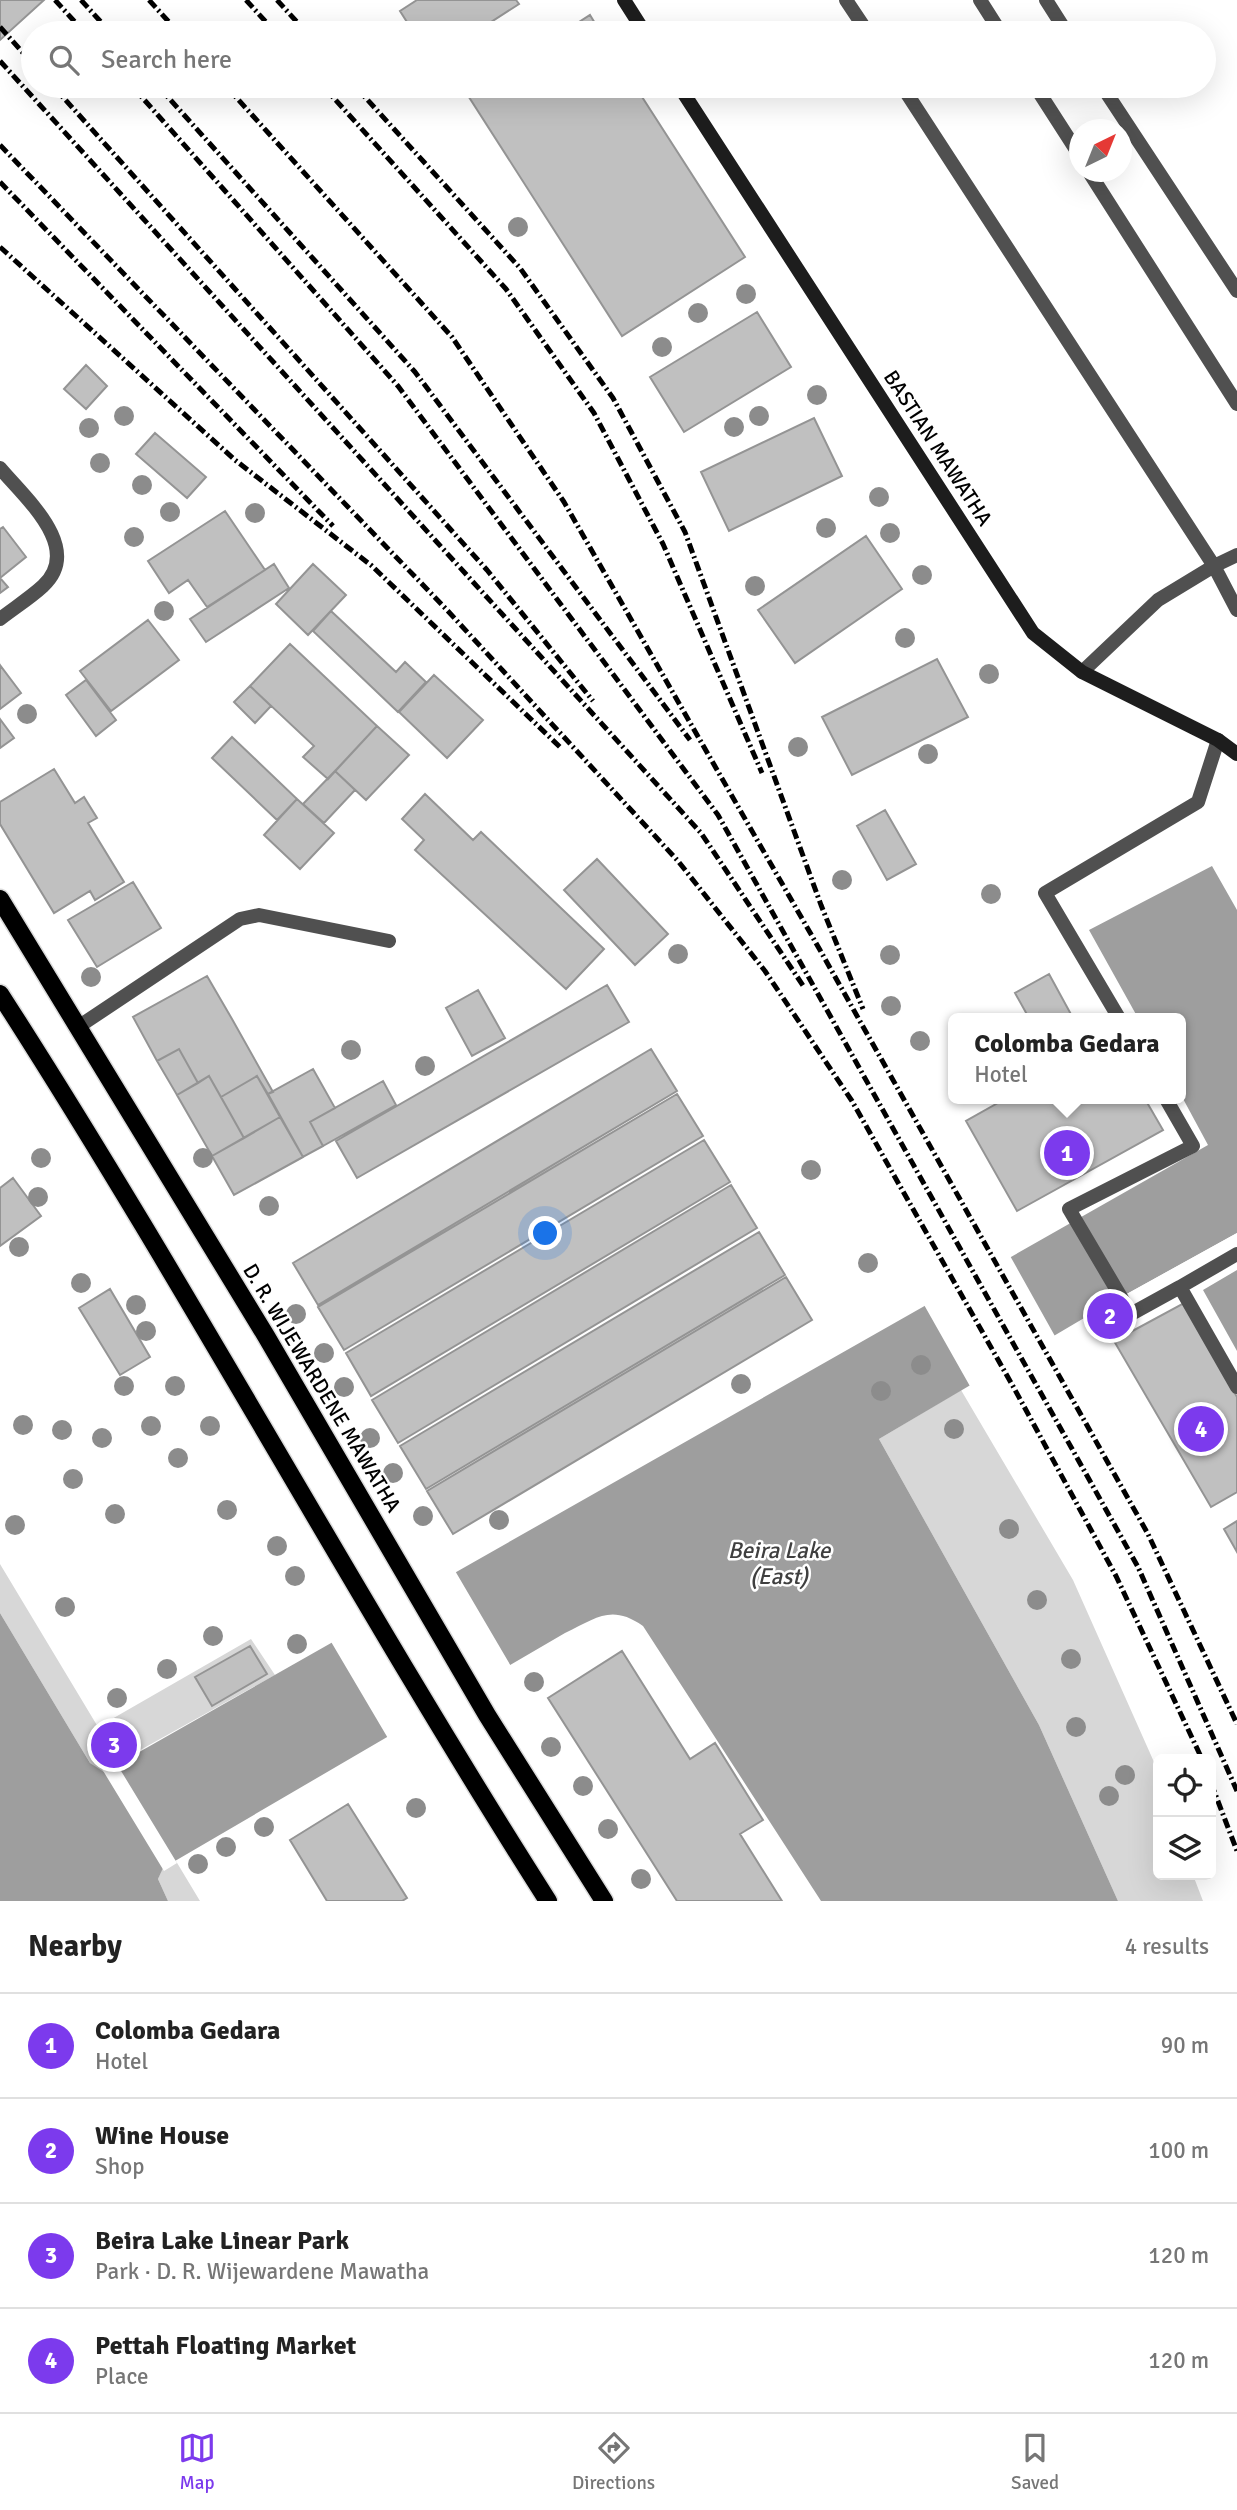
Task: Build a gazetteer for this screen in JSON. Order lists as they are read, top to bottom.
{
  "streets": {
    "main road": ["D. R. WIJEWARDENE MAWATHA"],
    "street": ["BASTIAN MAWATHA"]
  },
  "water": ["Beira Lake (East)"],
  "north": "top right",
  "page": {
    "search": "Search here",
    "popup": ["Colomba Gedara", "Hotel"],
    "pins": [
      "1",
      "2",
      "4",
      "3"
    ],
    "heading": ["Nearby", "4 results"],
    "list": [
      {
        "mark": "1",
        "name": "Colomba Gedara",
        "note": "Hotel",
        "value": "90 m"
      },
      {
        "mark": "2",
        "name": "Wine House",
        "note": "Shop",
        "value": "100 m"
      },
      {
        "mark": "3",
        "name": "Beira Lake Linear Park",
        "note": "Park · D. R. Wijewardene Mawatha",
        "value": "120 m"
      },
      {
        "mark": "4",
        "name": "Pettah Floating Market",
        "note": "Place",
        "value": "120 m"
      }
    ],
    "nav": ["Map", "Directions", "Saved"]
  }
}
